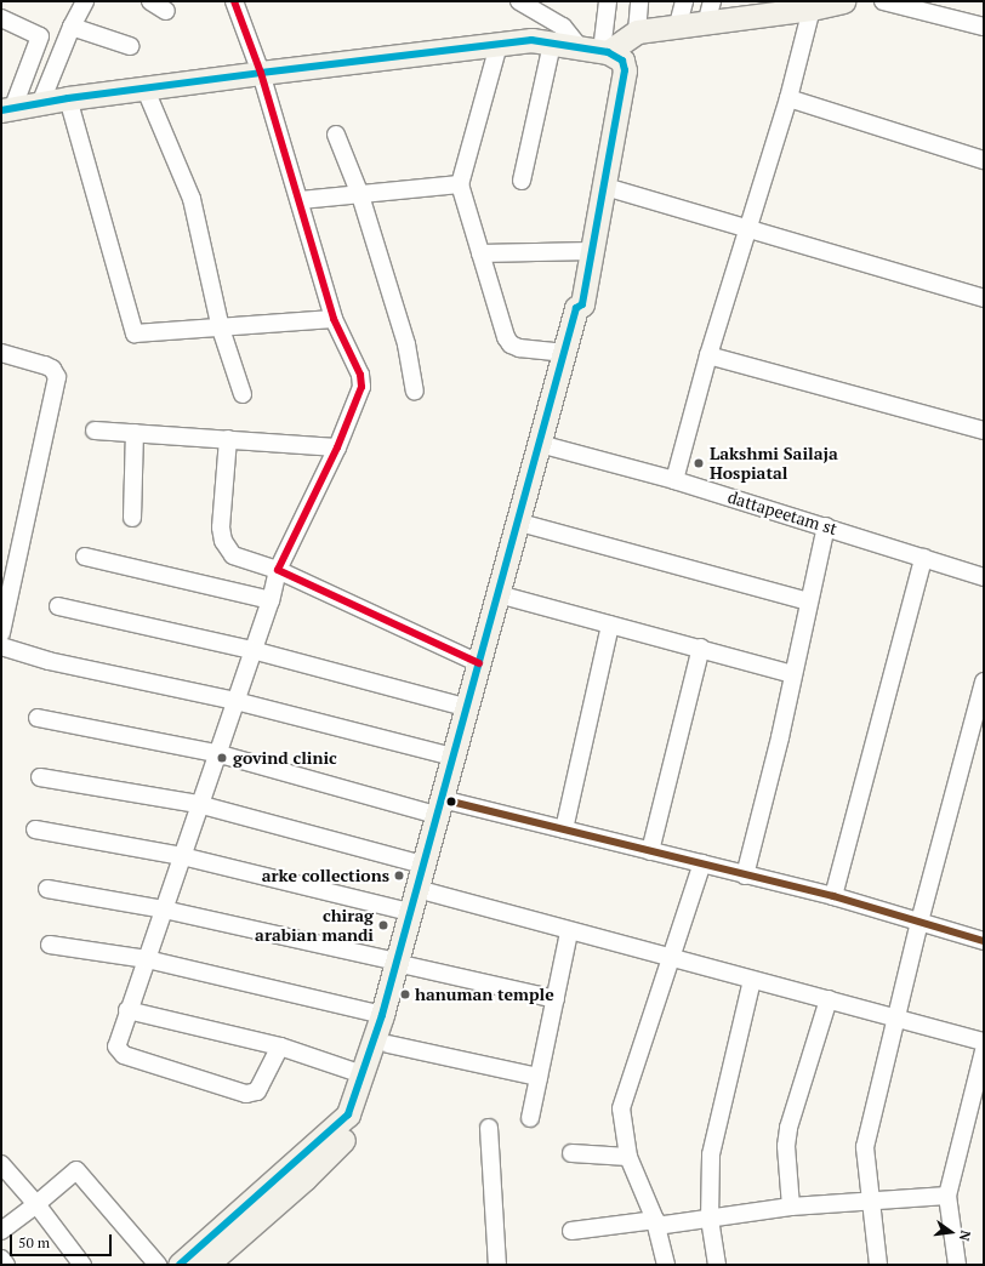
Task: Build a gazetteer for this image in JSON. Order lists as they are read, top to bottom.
{
  "streets": {
    "street": ["dattapeetam st"]
  },
  "places": [
    "Lakshmi Sailaja Hospiatal",
    "govind clinic",
    "arke collections",
    "chirag arabian mandi",
    "hanuman temple"
  ],
  "scale_bar": "50 m",
  "north": "right"
}
